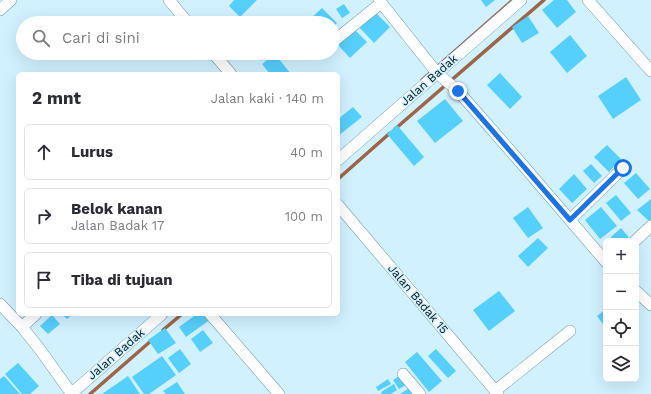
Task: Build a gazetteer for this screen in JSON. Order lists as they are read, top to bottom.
{
  "streets": {
    "street": ["Jalan Badak", "Jalan Badak 15"]
  },
  "page": {
    "search": "Cari di sini",
    "heading": ["2 mnt", "Jalan kaki · 140 m"],
    "list": [
      ["Lurus", "40 m"],
      ["Belok kanan", "Jalan Badak 17", "100 m"],
      "Tiba di tujuan"
    ],
    "map_buttons": ["+", "−"]
  }
}
